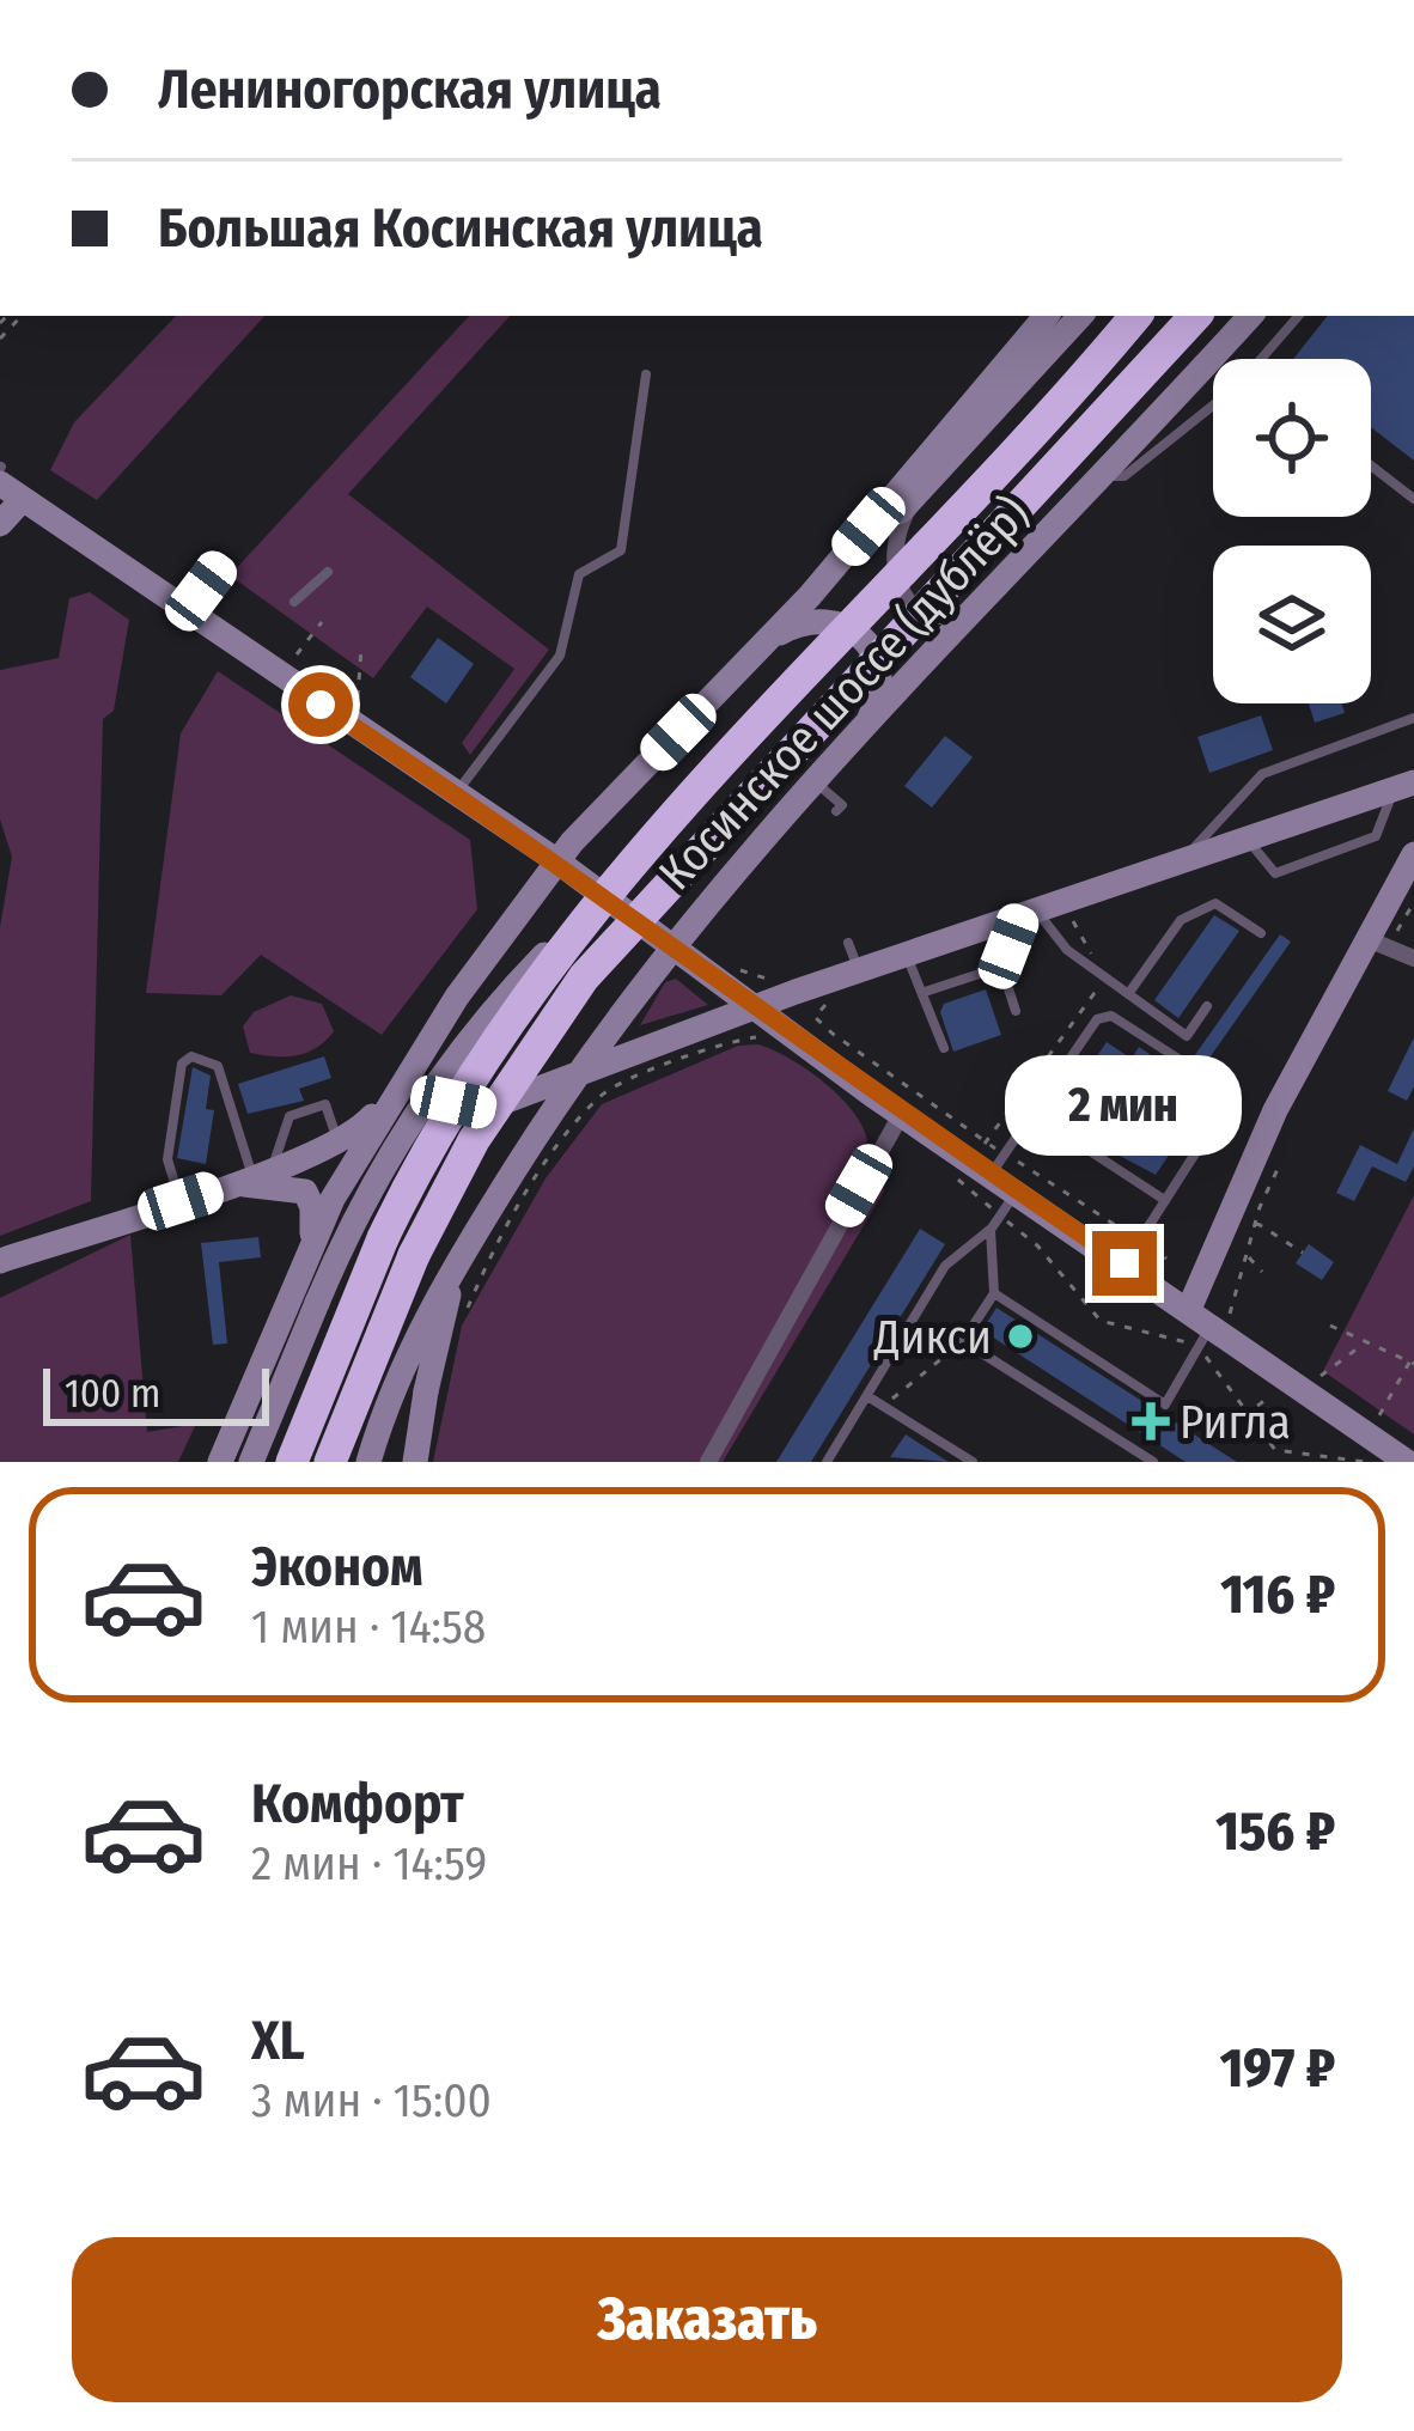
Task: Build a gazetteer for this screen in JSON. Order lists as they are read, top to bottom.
{
  "streets": {
    "main road": ["Косинское шоссе (дублёр)"]
  },
  "places": {
    "other": ["Дикси"],
    "health": ["Ригла"]
  },
  "scale_bar": "100 m",
  "page": {
    "banner": ["Лениногорская улица", "Большая Косинская улица"],
    "bubble": "2 мин",
    "scale": "100 m",
    "list": [
      {
        "name": "Эконом",
        "note": "1 мин · 14:58",
        "value": "116 ₽"
      },
      {
        "name": "Комфорт",
        "note": "2 мин · 14:59",
        "value": "156 ₽"
      },
      {
        "name": "XL",
        "note": "3 мин · 15:00",
        "value": "197 ₽"
      }
    ],
    "buttons": "Заказать"
  }
}
